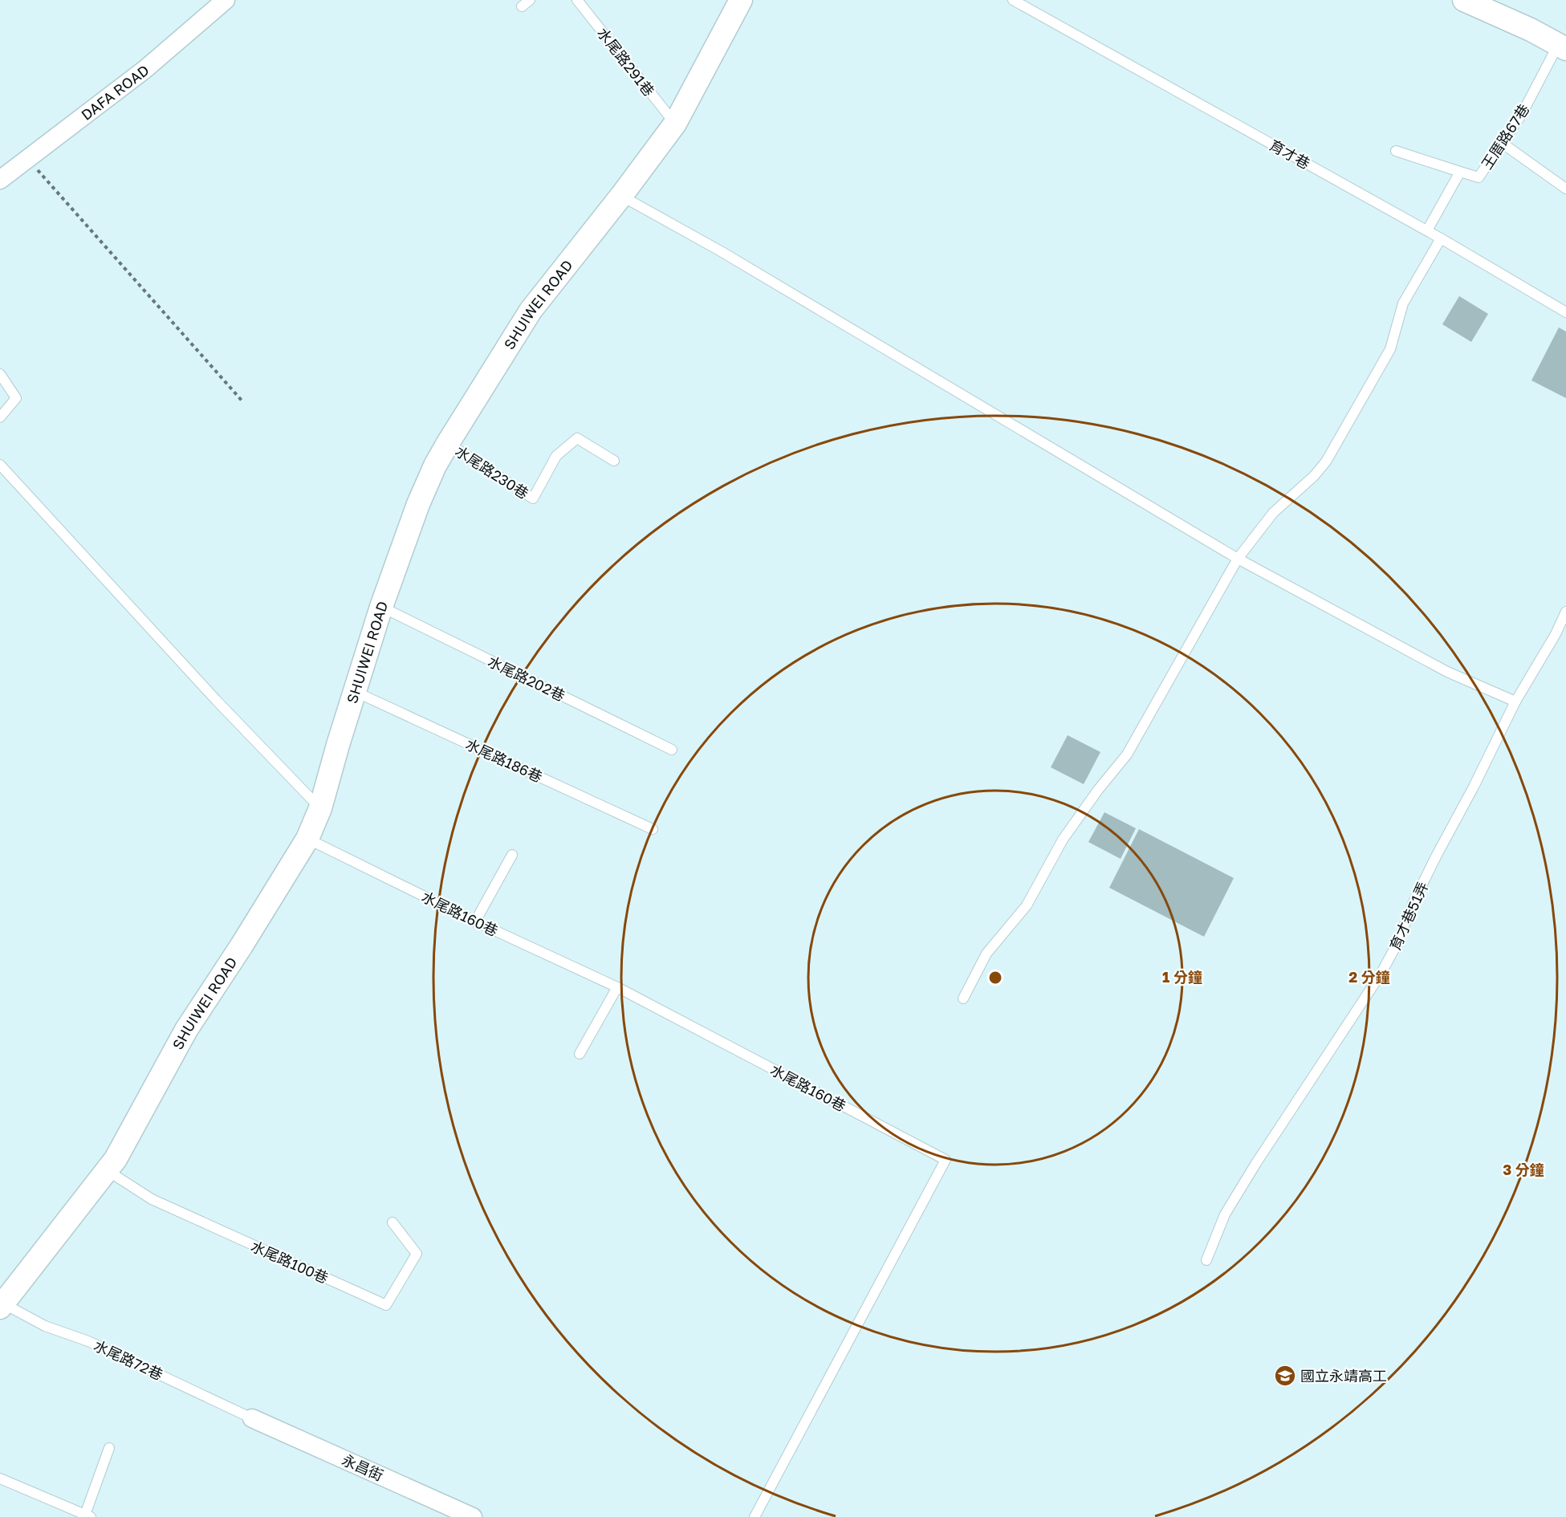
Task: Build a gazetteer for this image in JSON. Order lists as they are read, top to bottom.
{
  "streets": {
    "street": ["DAFA ROAD", "SHUIWEI ROAD", "永昌街"],
    "lane": [
      "水尾路291巷",
      "王厝路67巷",
      "育才巷",
      "水尾路230巷",
      "水尾路202巷",
      "水尾路186巷",
      "水尾路160巷",
      "育才巷51弄",
      "水尾路100巷",
      "水尾路72巷"
    ]
  },
  "crossings": [
    ["水尾路291巷", "SHUIWEI ROAD"],
    ["王厝路67巷", "育才巷"],
    ["SHUIWEI ROAD", "水尾路230巷"],
    ["SHUIWEI ROAD", "水尾路202巷"],
    ["SHUIWEI ROAD", "水尾路186巷"],
    ["SHUIWEI ROAD", "水尾路160巷"],
    ["SHUIWEI ROAD", "水尾路100巷"],
    ["SHUIWEI ROAD", "水尾路72巷"],
    ["水尾路72巷", "永昌街"]
  ],
  "places": {
    "school or university": ["國立永靖高工"]
  },
  "rings": ["1 分鐘", "2 分鐘", "3 分鐘"]
}
